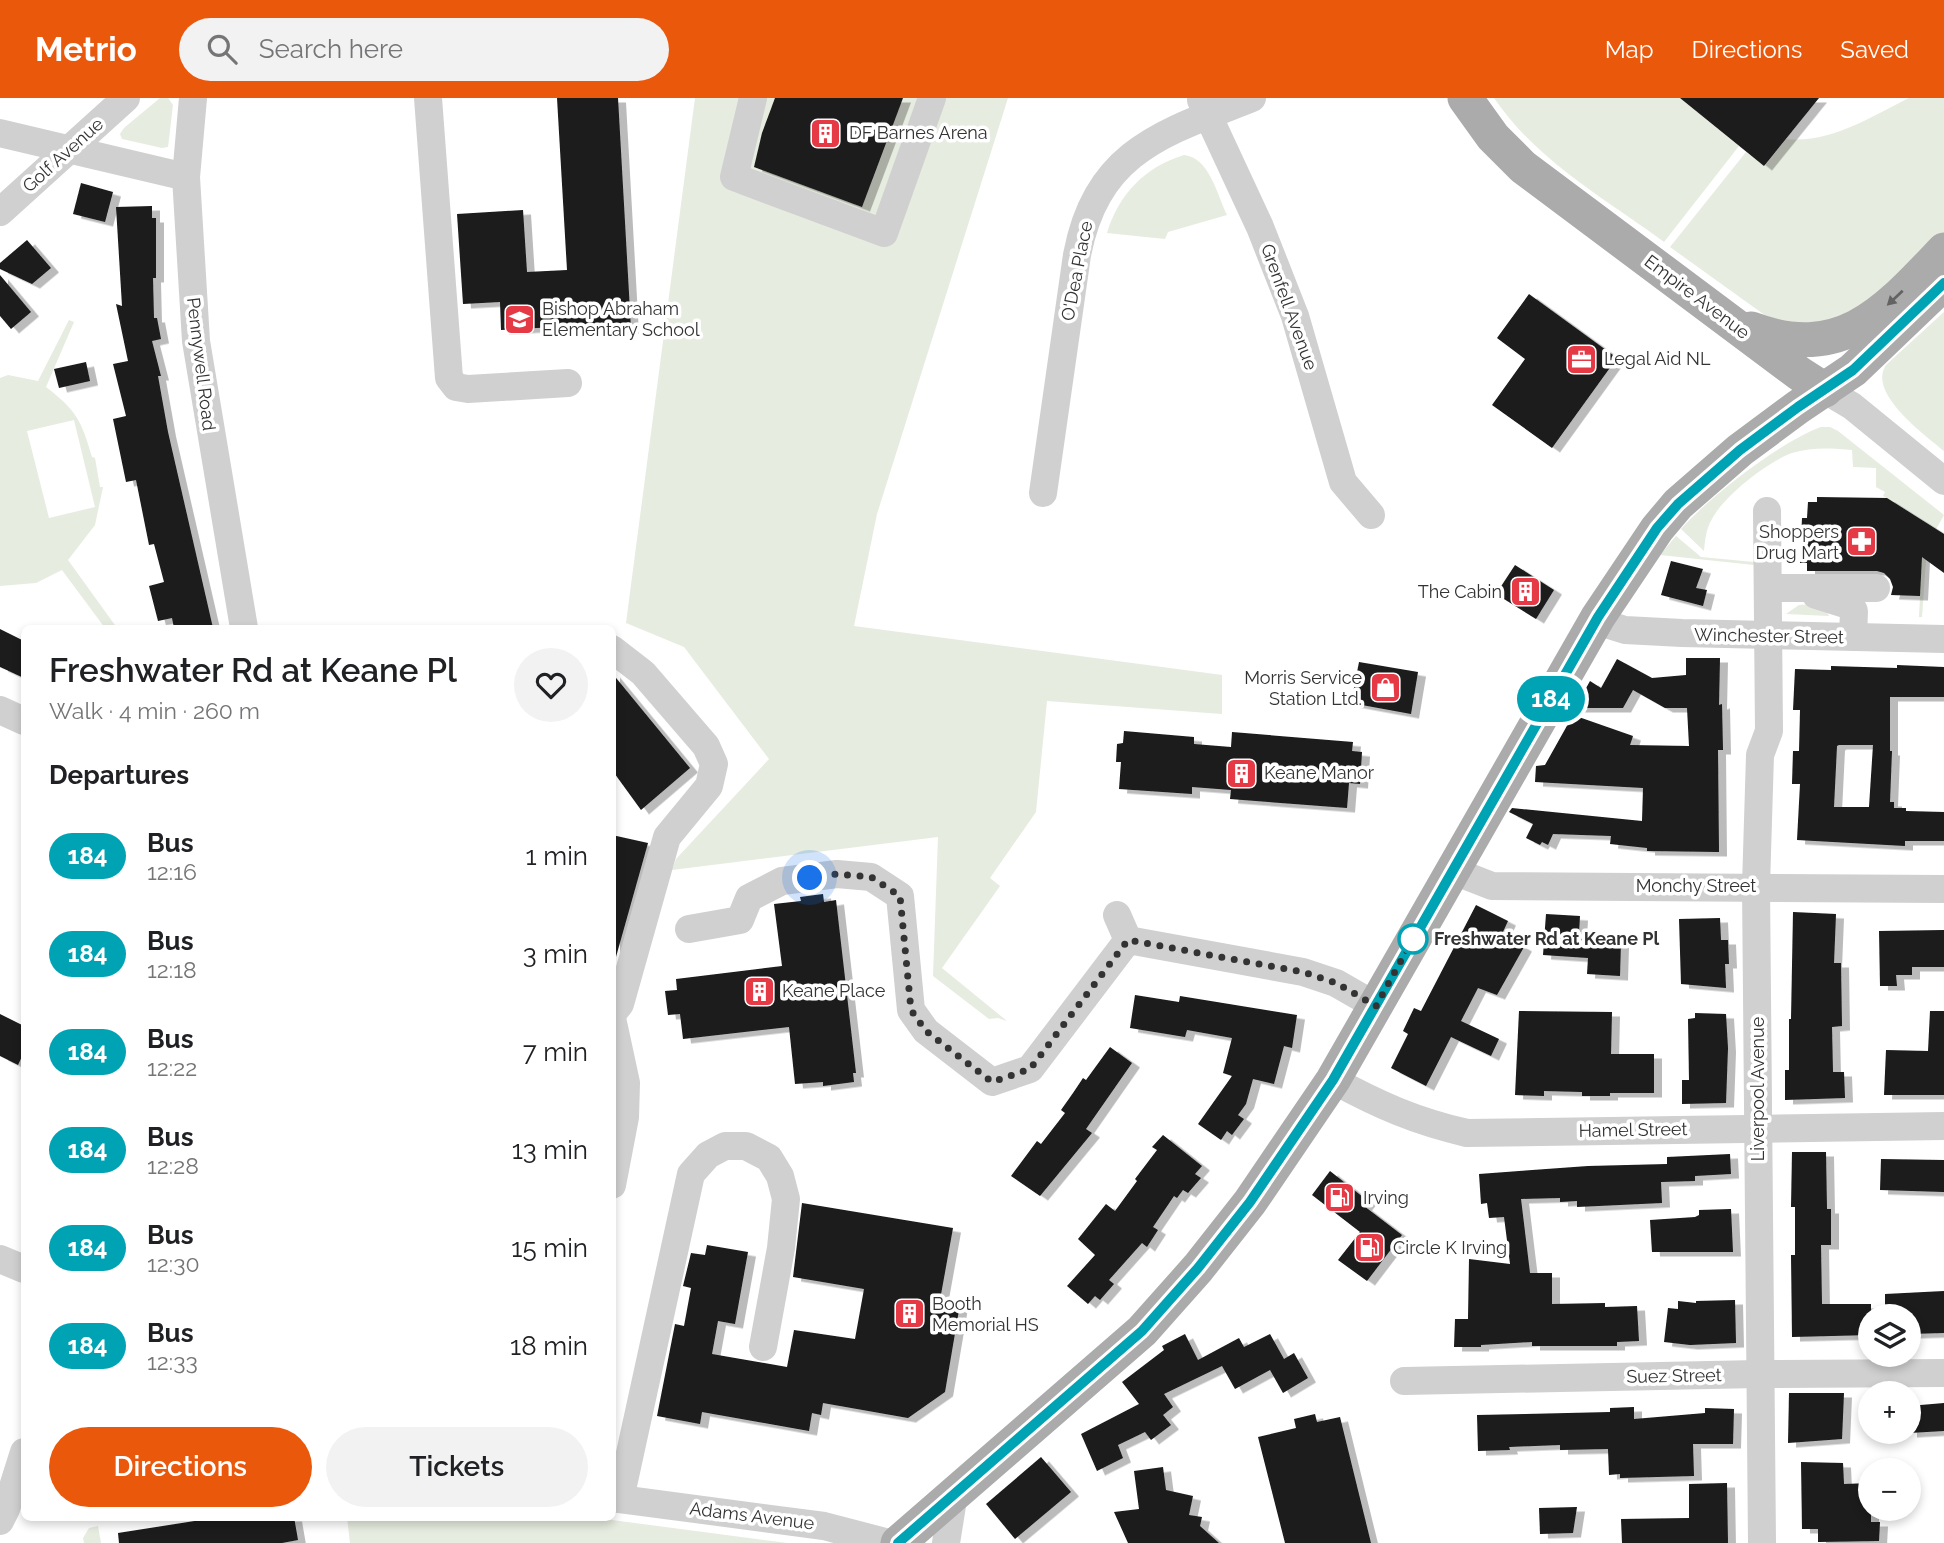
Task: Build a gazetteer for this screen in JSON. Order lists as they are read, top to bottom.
{
  "streets": {
    "main road": ["Empire Avenue"],
    "street": [
      "Golf Avenue",
      "O'Dea Place",
      "Grenfell Avenue",
      "Pennywell Road",
      "Winchester Street",
      "Monchy Street",
      "Liverpool Avenue",
      "Hamel Street",
      "Suez Street",
      "Adams Avenue"
    ]
  },
  "crossings": [
    ["O'Dea Place", "Grenfell Avenue"],
    ["Winchester Street", "Liverpool Avenue"],
    ["Monchy Street", "Liverpool Avenue"],
    ["Liverpool Avenue", "Hamel Street"],
    ["Liverpool Avenue", "Suez Street"]
  ],
  "places": {
    "building": [
      "DF Barnes Arena",
      "The Cabin",
      "Keane Manor",
      "Keane Place",
      "Booth Memorial HS"
    ],
    "school or university": ["Bishop Abraham Elementary School"],
    "office": ["Legal Aid NL"],
    "pharmacy": ["Shoppers Drug Mart"],
    "shop": ["Morris Service Station Ltd."],
    "other": ["Freshwater Rd at Keane Pl"],
    "fuel station": ["Irving", "Circle K Irving"]
  },
  "lines": ["bus line 184"],
  "page": {
    "header": "Metrio",
    "search": "Search here",
    "nav": ["Map", "Directions", "Saved"],
    "on_map": "184",
    "heading": [
      ["Freshwater Rd at Keane Pl", "Walk · 4 min · 260 m"],
      "Departures"
    ],
    "list": [
      {
        "mark": "184",
        "name": "Bus",
        "note": "12:16",
        "value": "1 min"
      },
      {
        "mark": "184",
        "name": "Bus",
        "note": "12:18",
        "value": "3 min"
      },
      {
        "mark": "184",
        "name": "Bus",
        "note": "12:22",
        "value": "7 min"
      },
      {
        "mark": "184",
        "name": "Bus",
        "note": "12:28",
        "value": "13 min"
      },
      {
        "mark": "184",
        "name": "Bus",
        "note": "12:30",
        "value": "15 min"
      },
      {
        "mark": "184",
        "name": "Bus",
        "note": "12:33",
        "value": "18 min"
      }
    ],
    "map_buttons": ["+", "−"],
    "buttons": ["Directions", "Tickets"]
  }
}
